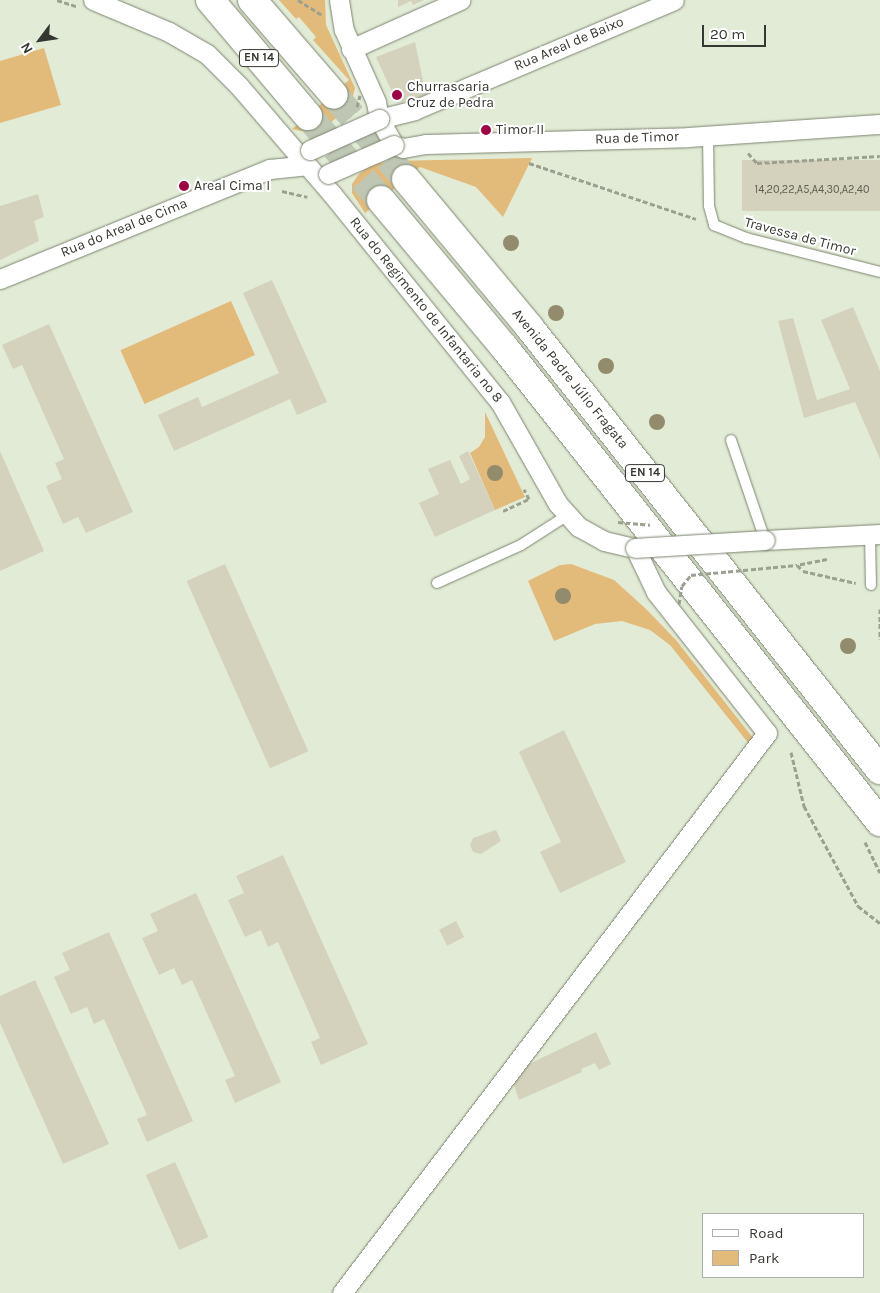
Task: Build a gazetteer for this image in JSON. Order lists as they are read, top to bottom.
{
  "streets": {
    "highway": ["EN 14", "Avenida Padre Júlio Fragata"],
    "street": [
      "Rua Areal de Baixo",
      "Rua de Timor",
      "Rua do Areal de Cima",
      "Rua do Regimento de Infantaria nº 8"
    ],
    "lane": ["Travessa de Timor"]
  },
  "crossings": [
    ["Rua Areal de Baixo", "Rua do Areal de Cima"],
    ["Rua Areal de Baixo", "Rua do Regimento de Infantaria nº 8"],
    ["Rua do Areal de Cima", "Rua do Regimento de Infantaria nº 8"],
    ["Rua do Regimento de Infantaria nº 8", "Avenida Padre Júlio Fragata"]
  ],
  "places": ["Churrascaria Cruz de Pedra", "Timor II", "Areal Cima I"],
  "house_numbers": ["14,20,22,A5,A4,30,A2,40"],
  "legend": ["Road", "Park"],
  "scale_bar": "20 m",
  "north": "bottom left"
}
